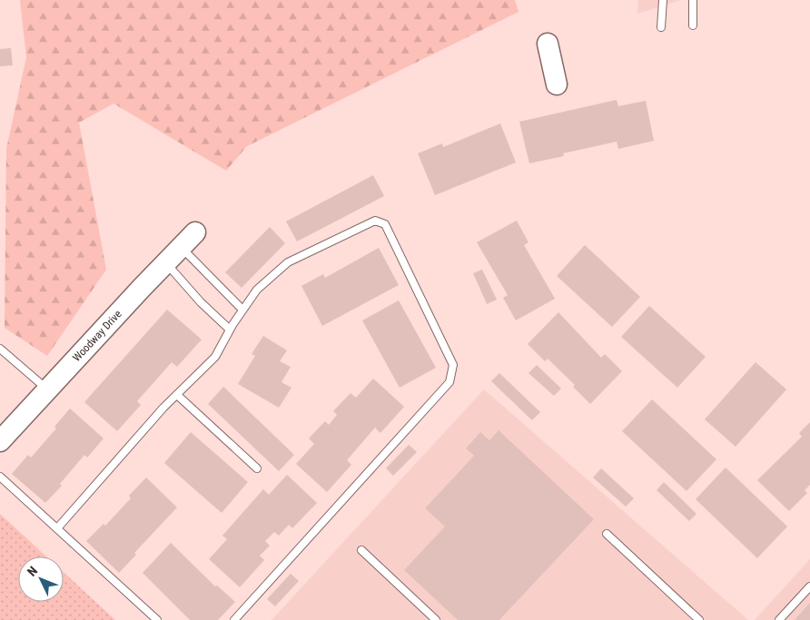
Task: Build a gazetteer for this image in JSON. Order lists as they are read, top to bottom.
{
  "streets": {
    "street": ["Woodway Drive"]
  },
  "north": "top left"
}
